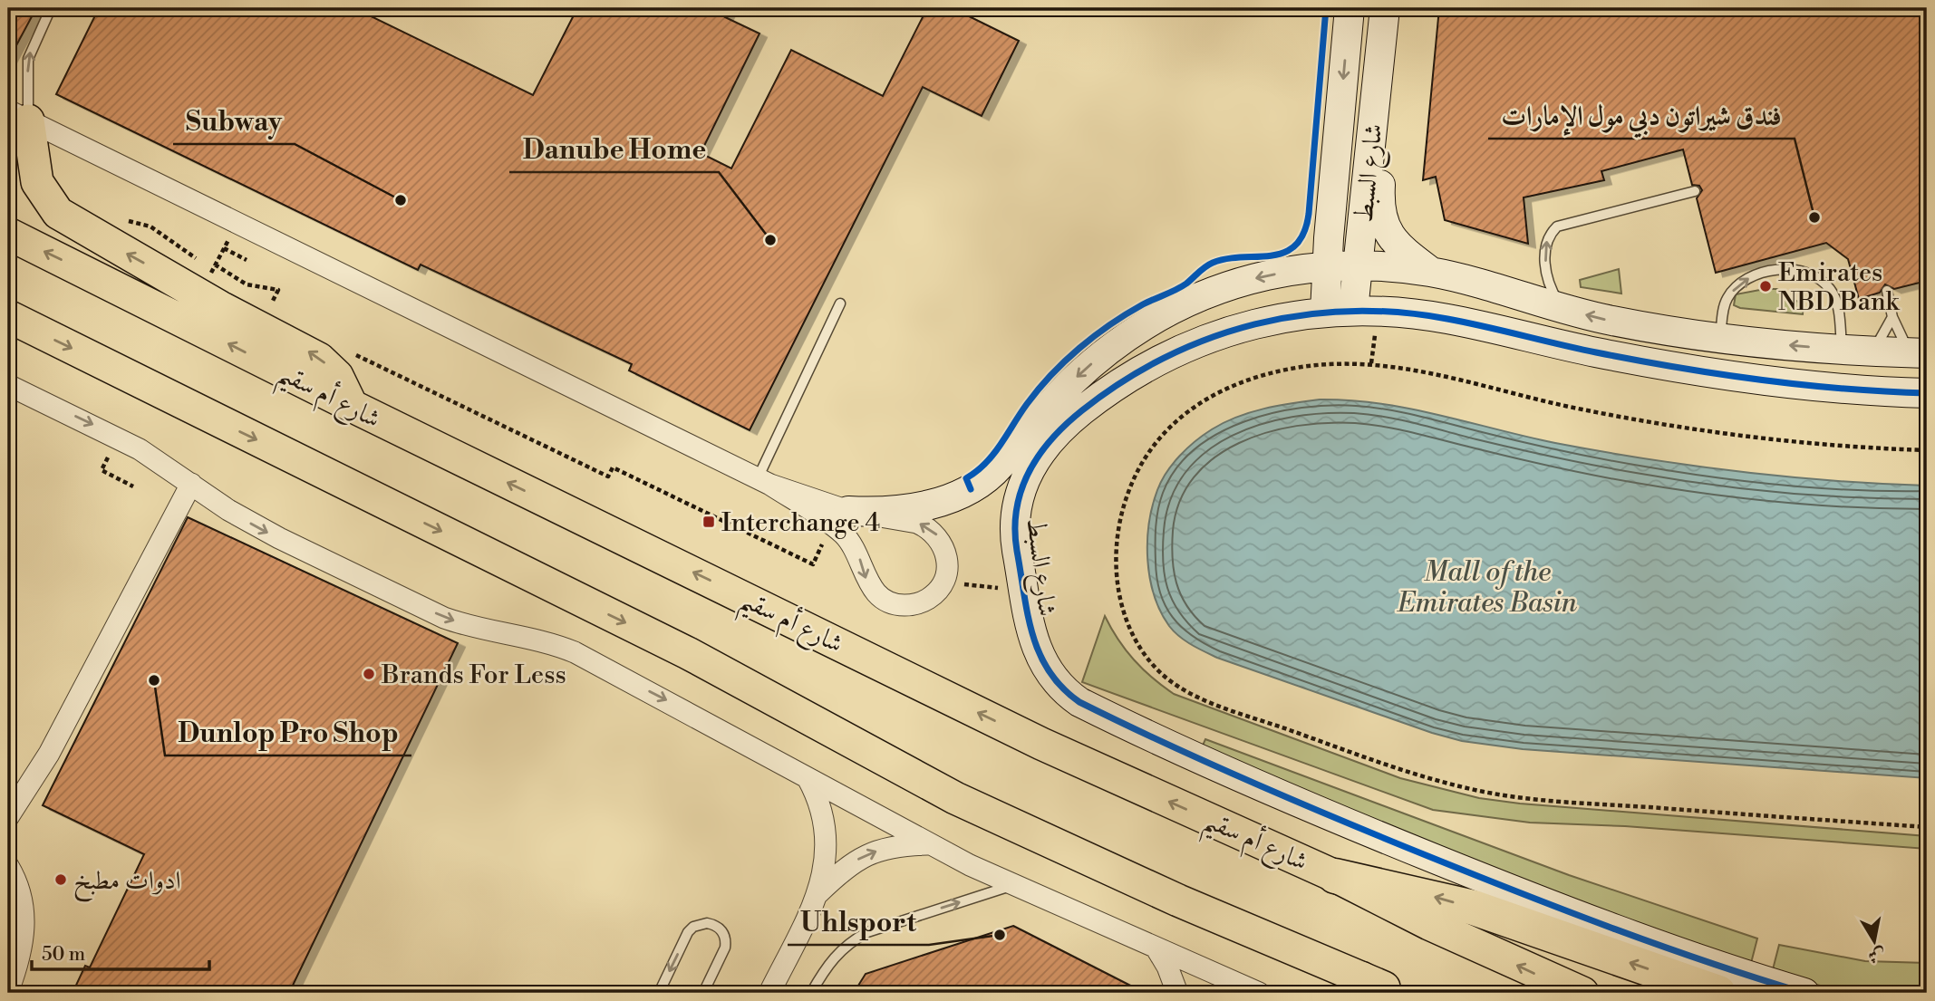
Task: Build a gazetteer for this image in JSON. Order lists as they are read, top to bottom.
{
  "streets": {
    "main road": ["شارع أم سقيم"],
    "street": ["شارع السبط"]
  },
  "water": ["Mall of the Emirates Basin"],
  "places": {
    "other": [
      "Subway",
      "فندق شيراتون دبي مول الإمارات",
      "Danube Home",
      "Emirates NBD Bank",
      "Brands For Less",
      "Dunlop Pro Shop",
      "ادوات مطبخ",
      "Uhlsport"
    ],
    "transit": ["Interchange 4"]
  },
  "scale_bar": "50 m",
  "north": "bottom"
}
